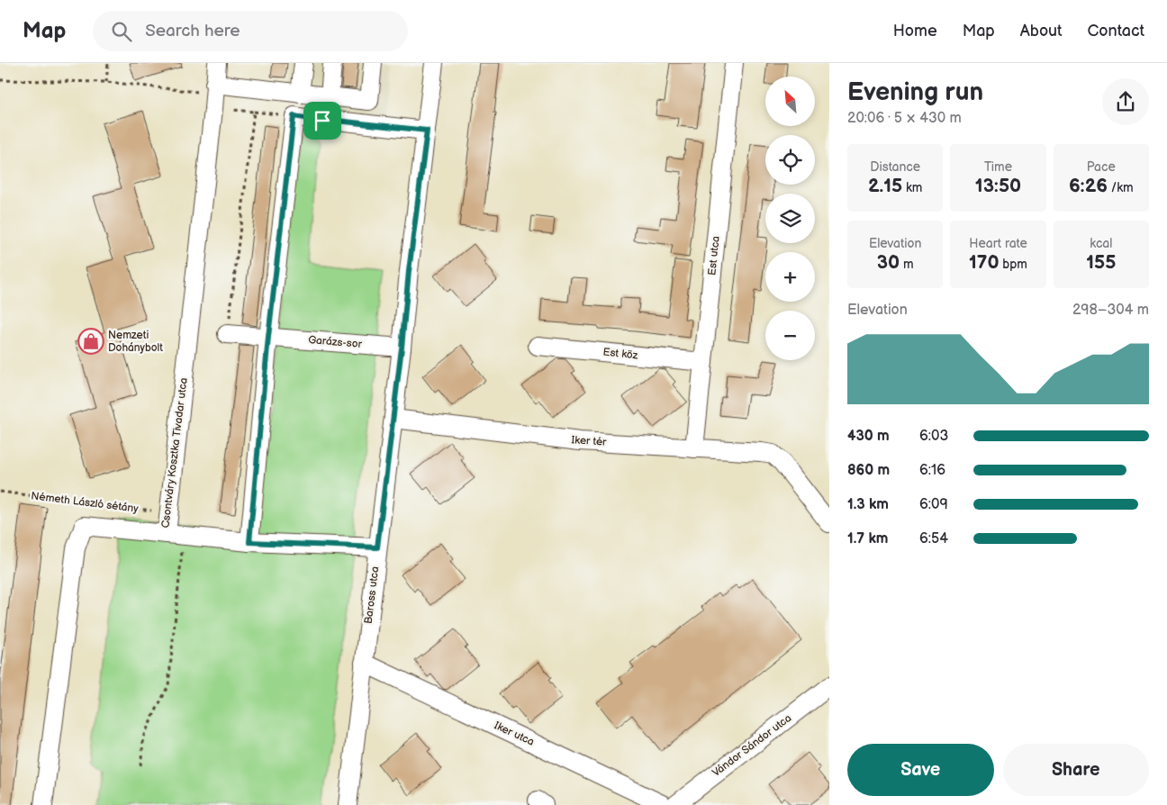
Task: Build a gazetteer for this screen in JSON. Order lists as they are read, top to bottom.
{
  "streets": {
    "street": [
      "Est utca",
      "Garázs-sor",
      "Est köz",
      "Iker tér",
      "Csontváry Kosztka Tivadar utca",
      "Baross utca",
      "Iker utca",
      "Vándor Sándor utca"
    ],
    "path": ["Németh László sétány"]
  },
  "crossings": [
    ["Est utca", "Est köz"],
    ["Est utca", "Iker tér"],
    ["Garázs-sor", "Baross utca"],
    ["Iker tér", "Baross utca"],
    ["Csontváry Kosztka Tivadar utca", "Németh László sétány"],
    ["Baross utca", "Iker utca"]
  ],
  "places": {
    "shop": ["Nemzeti Dohánybolt"]
  },
  "north": "top left",
  "page": {
    "header": "Map",
    "search": "Search here",
    "nav": [
      "Home",
      "Map",
      "About",
      "Contact"
    ],
    "heading": ["Evening run", "20:06 · 5 × 430 m"],
    "map_buttons": ["+", "−"],
    "stats": [
      ["Distance", "2.15 km"],
      ["Time", "13:50"],
      ["Pace", "6:26 /km"],
      ["Elevation", "30 m"],
      ["Heart rate", "170 bpm"],
      ["kcal", "155"]
    ],
    "chart": ["Elevation", "298–304 m"],
    "list": [
      {
        "name": "430 m",
        "note": "6:03"
      },
      {
        "name": "860 m",
        "note": "6:16"
      },
      {
        "name": "1.3 km",
        "note": "6:09"
      },
      {
        "name": "1.7 km",
        "note": "6:54"
      }
    ],
    "buttons": ["Save", "Share"]
  }
}
